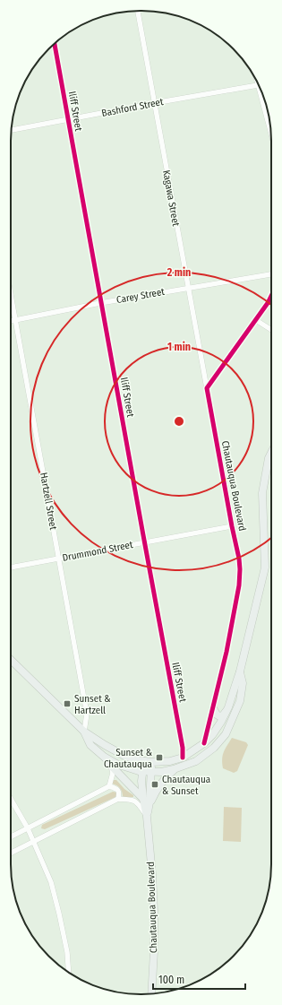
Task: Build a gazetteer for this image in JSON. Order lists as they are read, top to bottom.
{
  "streets": {
    "main road": ["Chautauqua Boulevard"],
    "street": [
      "Bashford Street",
      "Iliff Street",
      "Kagawa Street",
      "Carey Street",
      "Hartzell Street",
      "Drummond Street"
    ]
  },
  "crossings": [
    ["Bashford Street", "Iliff Street"],
    ["Bashford Street", "Kagawa Street"],
    ["Iliff Street", "Carey Street"],
    ["Iliff Street", "Drummond Street"],
    ["Kagawa Street", "Carey Street"],
    ["Kagawa Street", "Chautauqua Boulevard"],
    ["Carey Street", "Hartzell Street"],
    ["Chautauqua Boulevard", "Drummond Street"],
    ["Hartzell Street", "Drummond Street"]
  ],
  "places": {
    "transit": ["Sunset & Hartzell", "Sunset & Chautauqua", "Chautauqua & Sunset"]
  },
  "scale_bar": "100 m",
  "rings": ["2 min", "1 min"]
}
